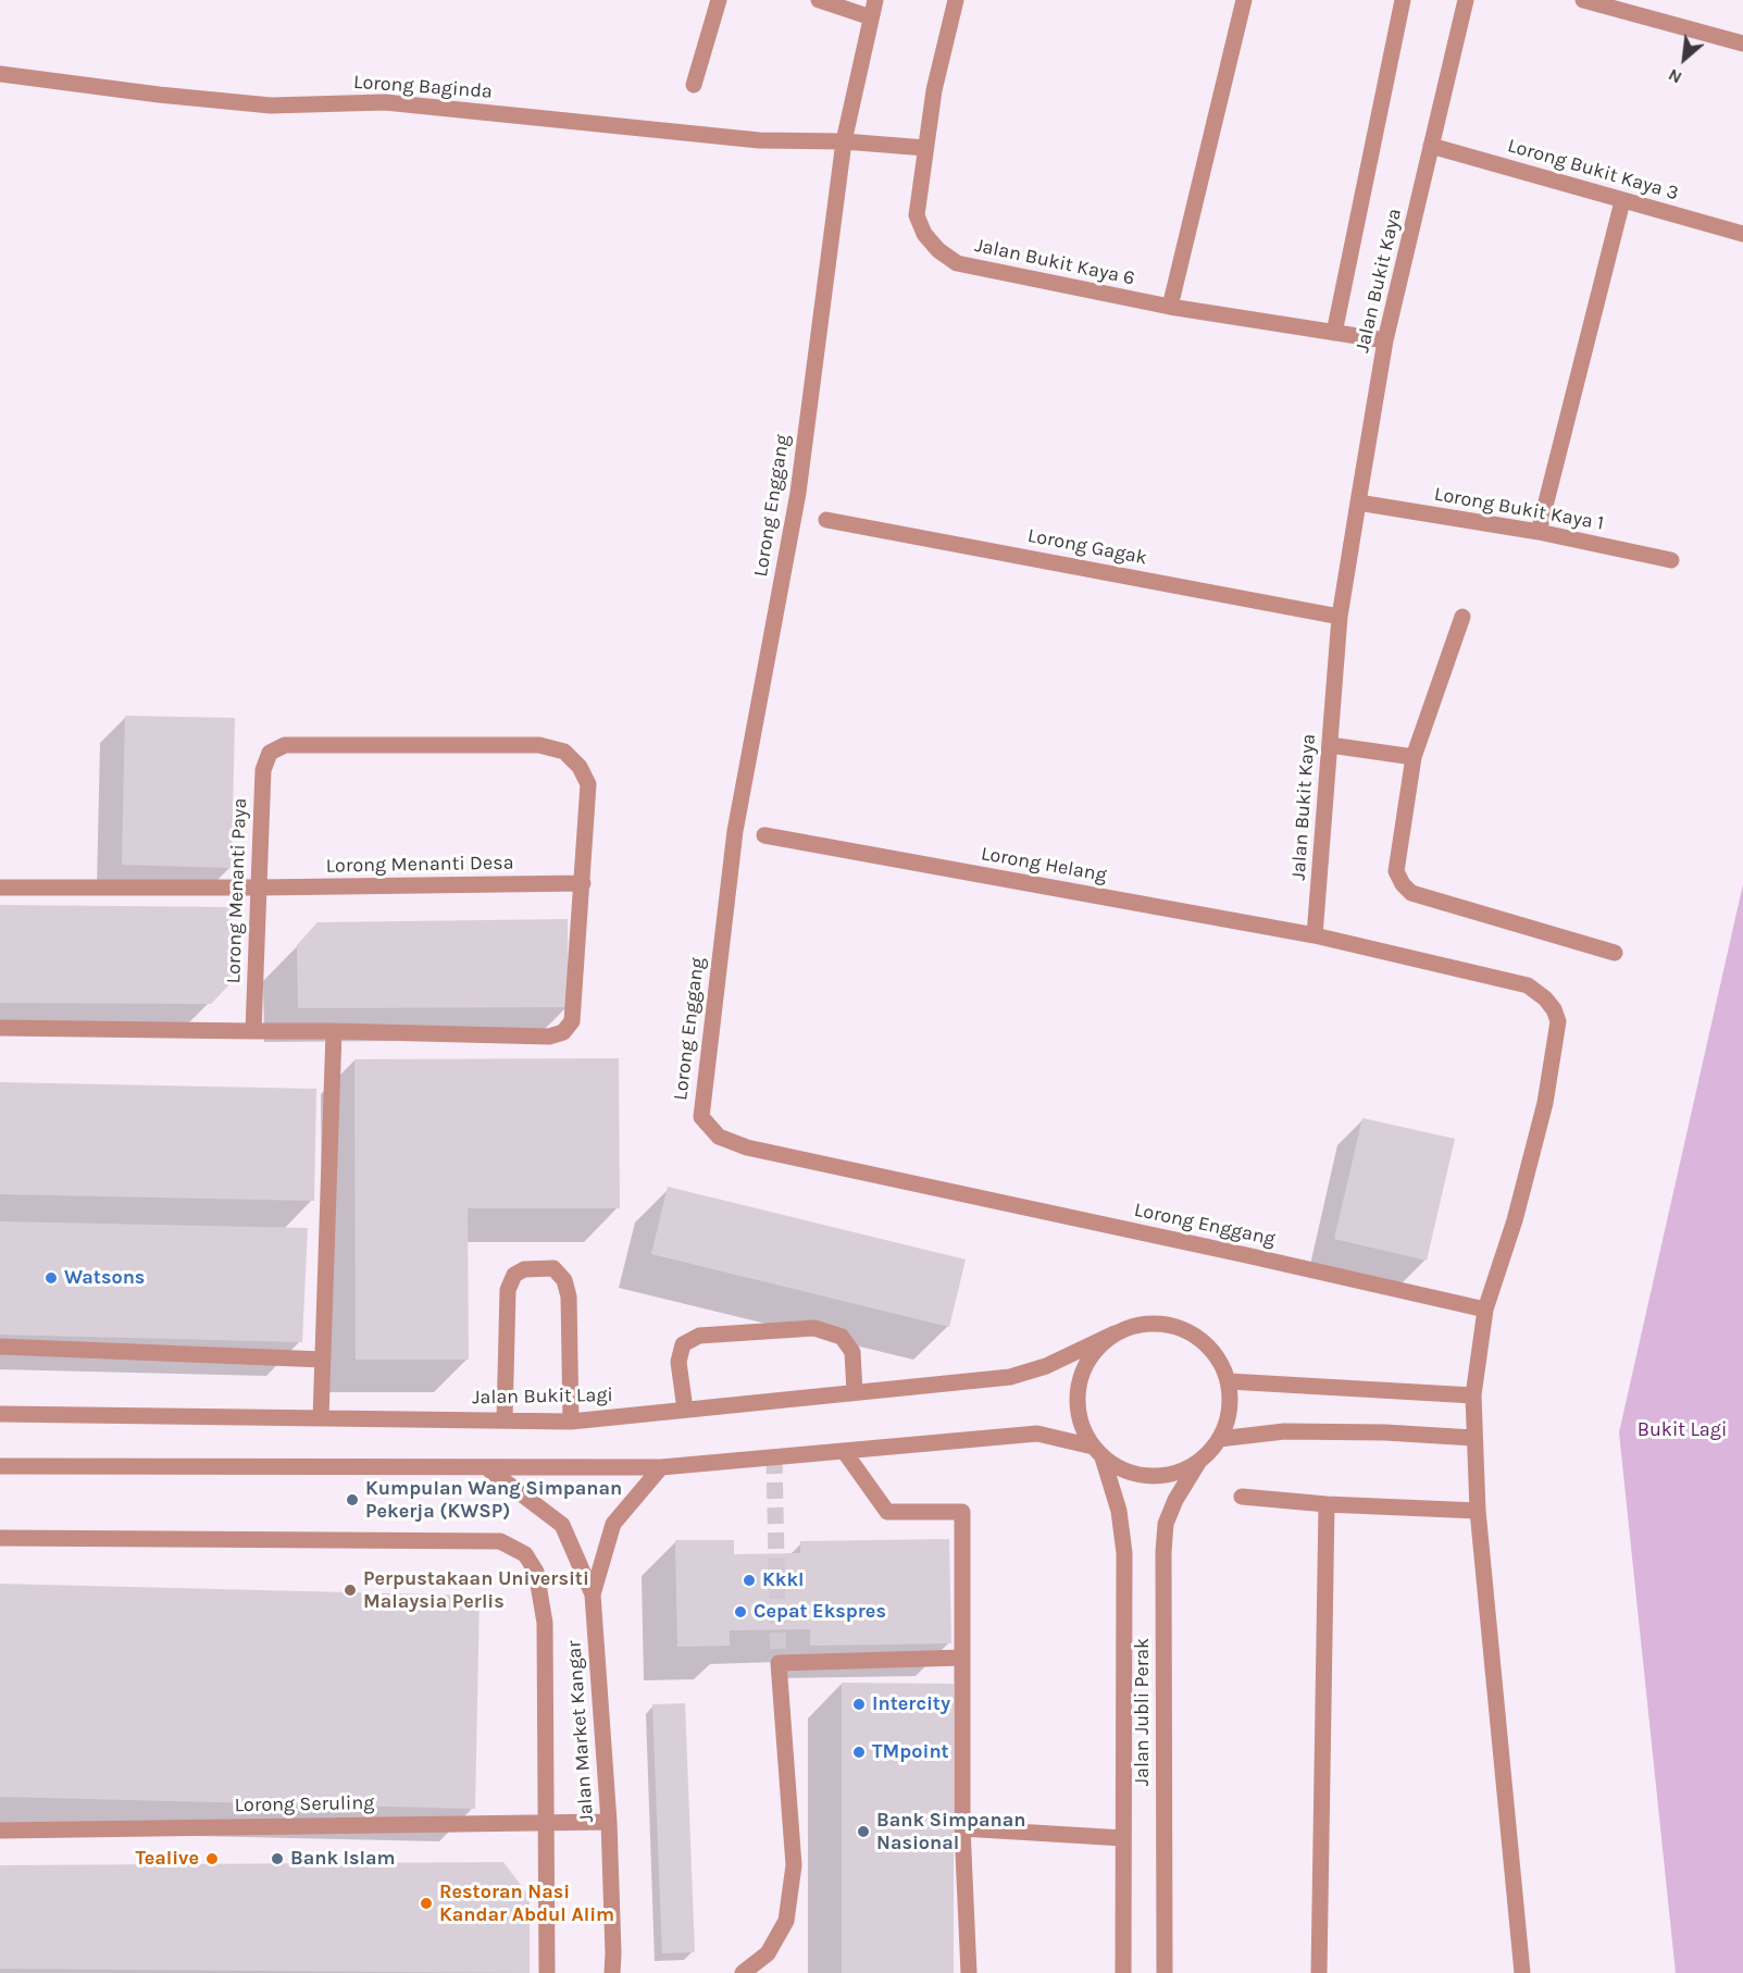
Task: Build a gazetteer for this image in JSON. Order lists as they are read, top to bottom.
{
  "streets": {
    "street": [
      "Lorong Baginda",
      "Lorong Bukit Kaya 3",
      "Jalan Bukit Kaya 6",
      "Jalan Bukit Kaya",
      "Lorong Enggang",
      "Lorong Bukit Kaya 1",
      "Lorong Gagak",
      "Lorong Menanti Desa",
      "Lorong Helang",
      "Lorong Menanti Paya",
      "Jalan Bukit Lagi",
      "Jalan Jubli Perak",
      "Jalan Market Kangar",
      "Lorong Seruling"
    ]
  },
  "crossings": [
    ["Lorong Baginda", "Jalan Bukit Kaya 6"],
    ["Lorong Baginda", "Lorong Enggang"],
    ["Lorong Bukit Kaya 3", "Jalan Bukit Kaya"],
    ["Jalan Bukit Kaya 6", "Jalan Bukit Kaya"],
    ["Jalan Bukit Kaya", "Lorong Bukit Kaya 1"],
    ["Jalan Bukit Kaya", "Lorong Gagak"],
    ["Jalan Bukit Kaya", "Lorong Helang"],
    ["Lorong Menanti Desa", "Lorong Menanti Paya"],
    ["Jalan Bukit Lagi", "Jalan Jubli Perak"],
    ["Jalan Market Kangar", "Lorong Seruling"]
  ],
  "parks": ["Bukit Lagi"],
  "places": [
    "Watsons",
    "Kumpulan Wang Simpanan Pekerja (KWSP)",
    "Kkkl",
    "Perpustakaan Universiti Malaysia Perlis",
    "Cepat Ekspres",
    "Intercity",
    "TMpoint",
    "Bank Simpanan Nasional",
    "Tealive",
    "Bank Islam",
    "Restoran Nasi Kandar Abdul Alim"
  ],
  "north": "bottom left"
}
